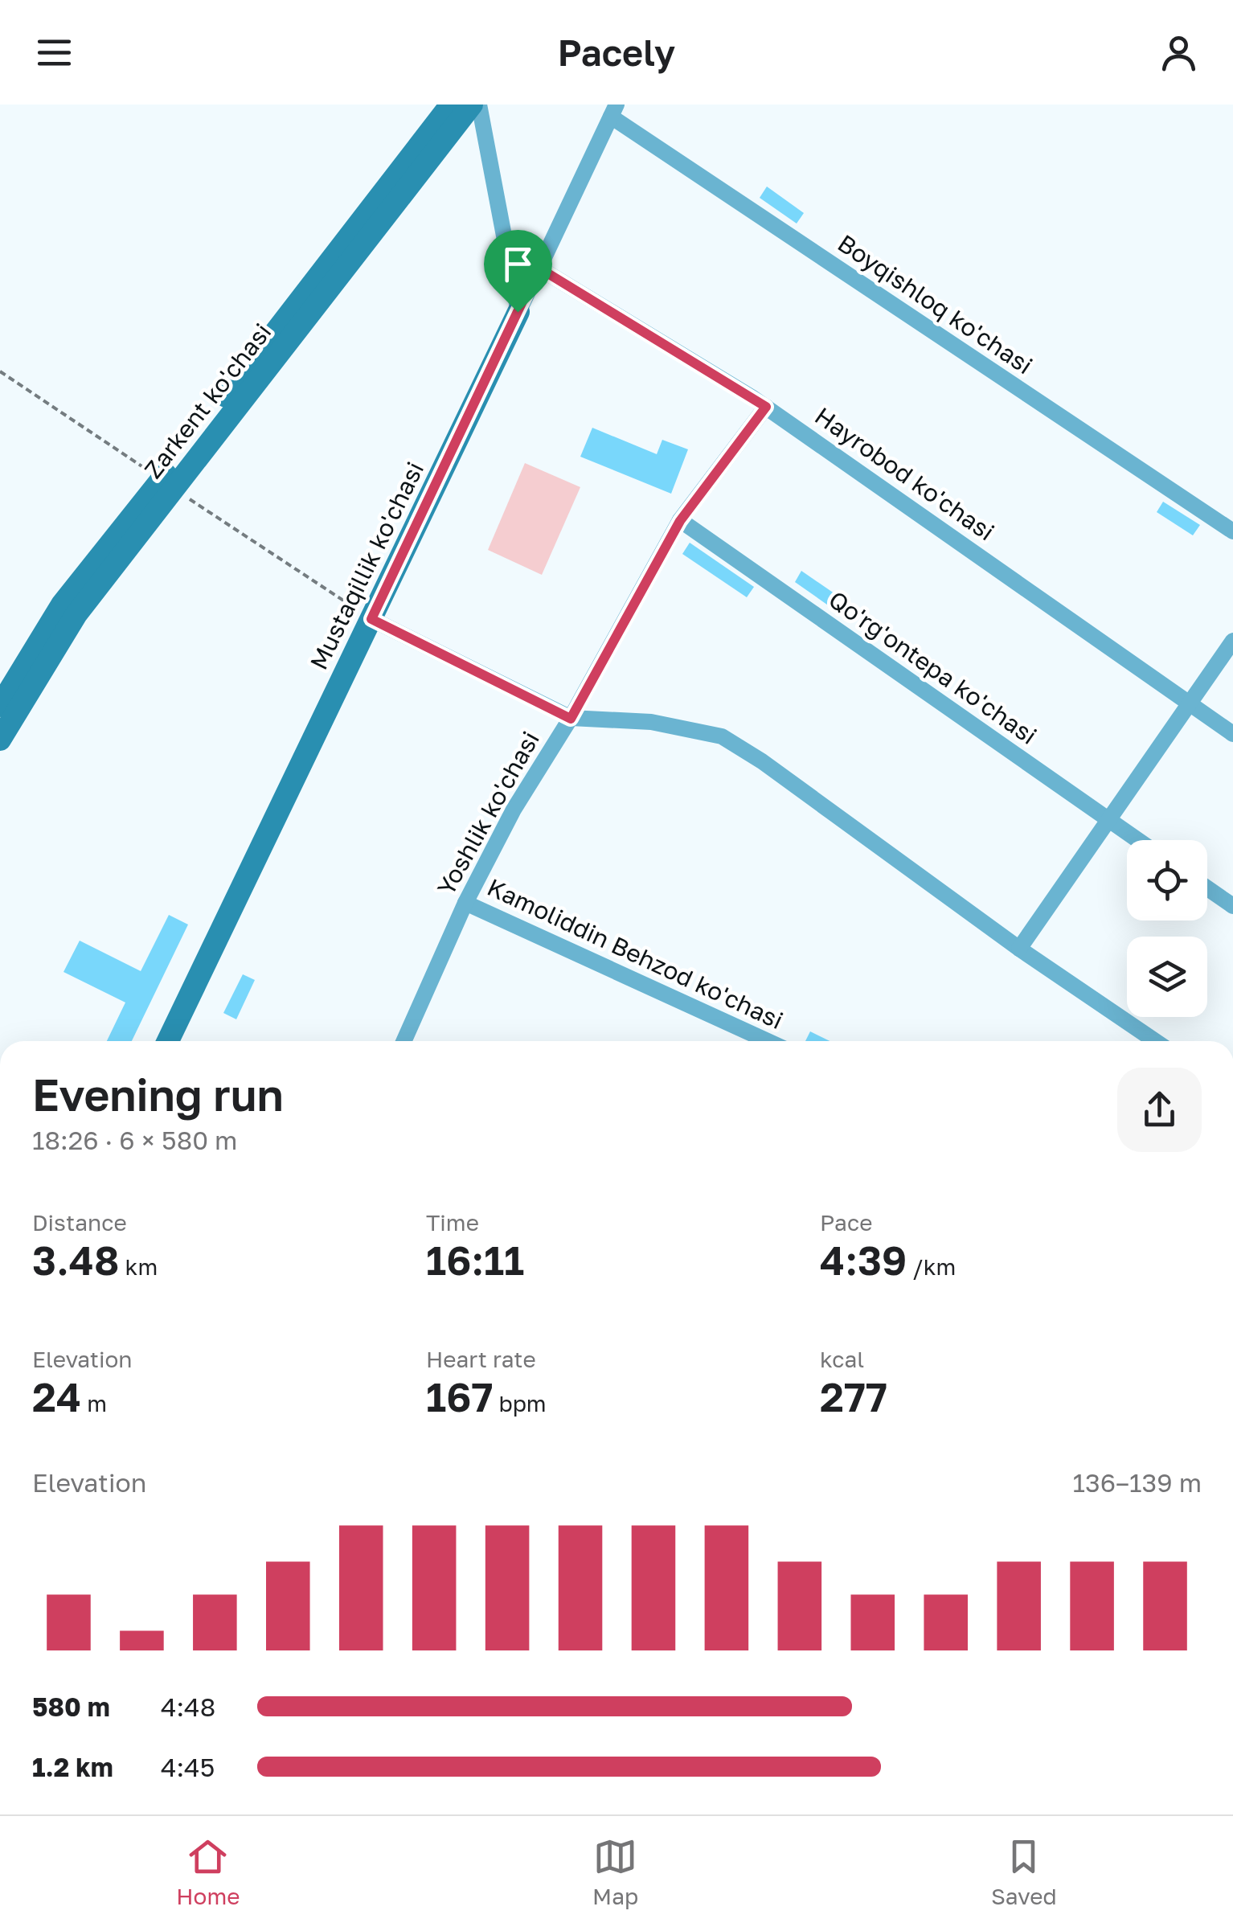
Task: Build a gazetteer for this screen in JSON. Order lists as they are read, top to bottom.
{
  "streets": {
    "main road": ["Zarkent ko'chasi", "Mustaqillik ko'chasi"],
    "street": [
      "Boyqishloq ko'chasi",
      "Hayrobod ko'chasi",
      "Qo'rg'ontepa ko'chasi",
      "Yoshlik ko'chasi",
      "Kamoliddin Behzod ko'chasi"
    ]
  },
  "crossings": [
    ["Boyqishloq ko'chasi", "Mustaqillik ko'chasi"],
    ["Hayrobod ko'chasi", "Mustaqillik ko'chasi"],
    ["Hayrobod ko'chasi", "Yoshlik ko'chasi"],
    ["Qo'rg'ontepa ko'chasi", "Yoshlik ko'chasi"],
    ["Yoshlik ko'chasi", "Kamoliddin Behzod ko'chasi"]
  ],
  "page": {
    "header": "Pacely",
    "heading": ["Evening run", "18:26 · 6 × 580 m"],
    "stats": [
      ["Distance", "3.48 km"],
      ["Time", "16:11"],
      ["Pace", "4:39 /km"],
      ["Elevation", "24 m"],
      ["Heart rate", "167 bpm"],
      ["kcal", "277"]
    ],
    "chart": ["Elevation", "136–139 m"],
    "list": [
      {
        "name": "580 m",
        "note": "4:48"
      },
      {
        "name": "1.2 km",
        "note": "4:45"
      }
    ],
    "tabs": ["Home", "Map", "Saved"]
  }
}
